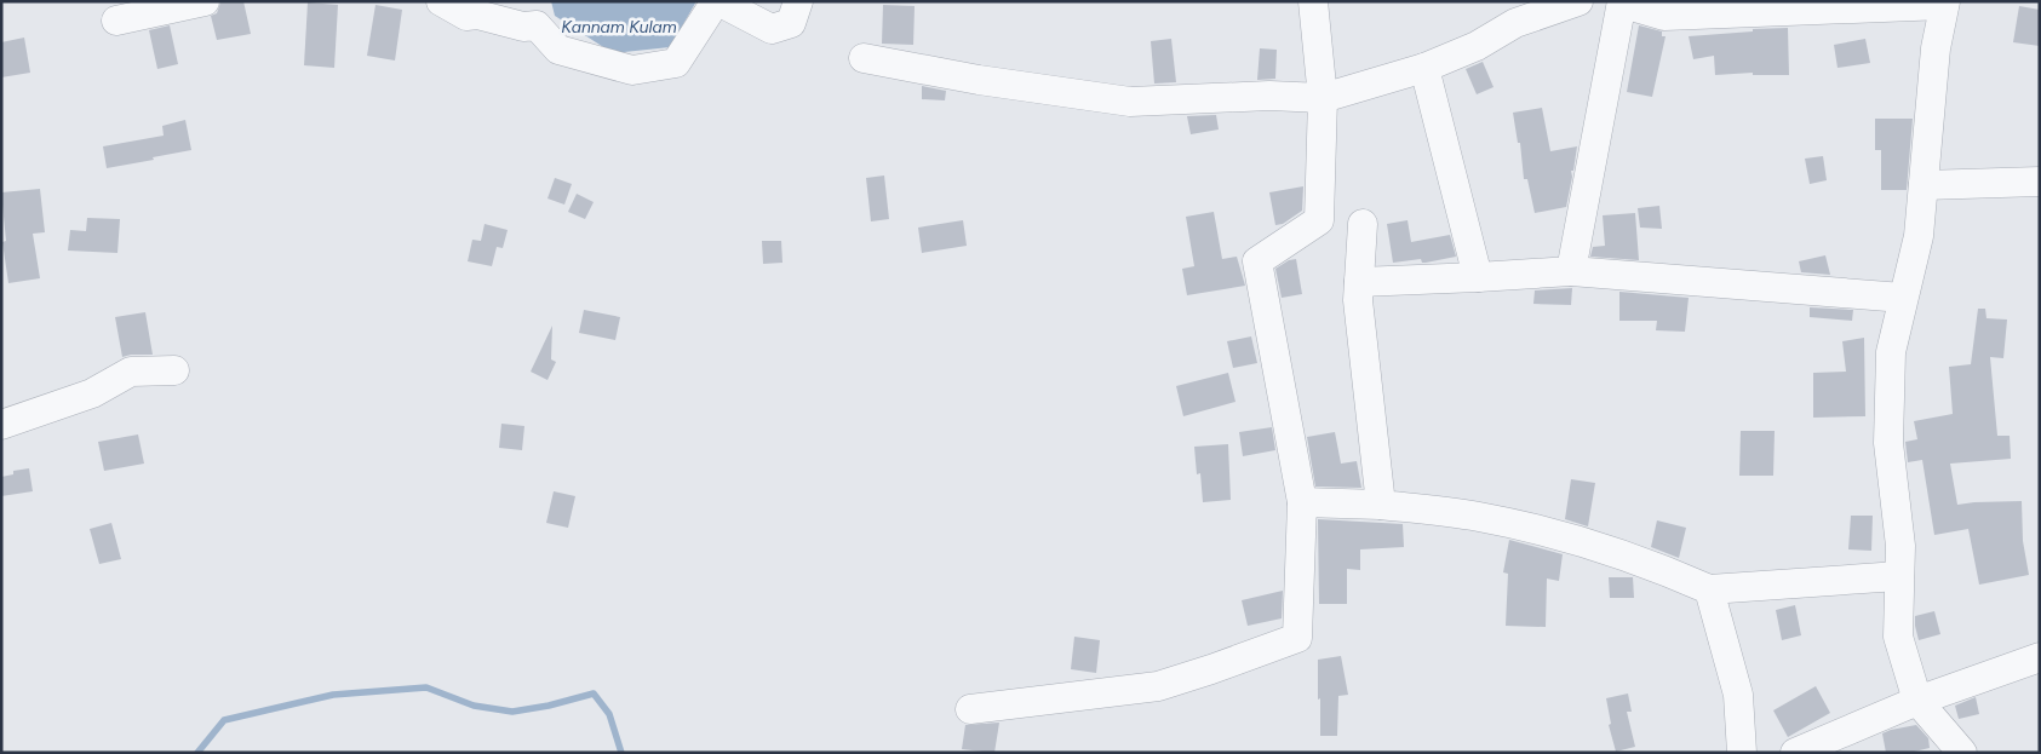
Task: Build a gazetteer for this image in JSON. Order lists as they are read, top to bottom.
{
  "water": ["Kannam Kulam"]
}
